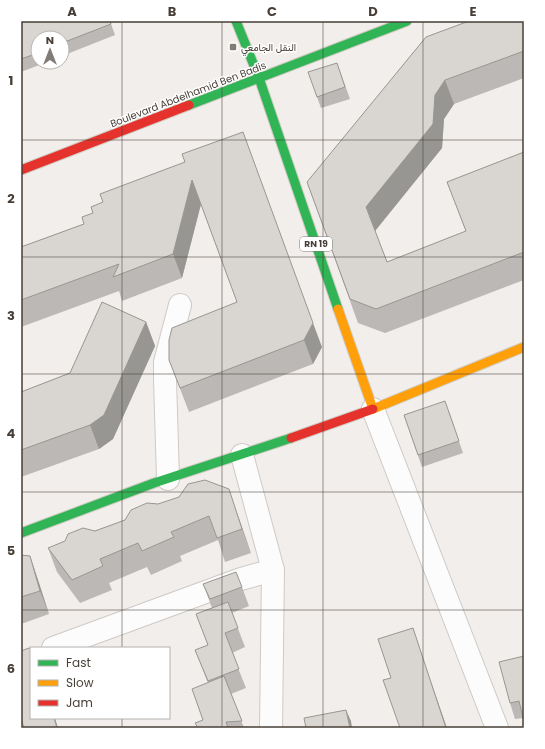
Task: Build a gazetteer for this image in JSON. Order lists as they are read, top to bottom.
{
  "streets": {
    "main road": ["Boulevard Abdelhamid Ben Badis", "RN 19"]
  },
  "crossings": [
    ["Boulevard Abdelhamid Ben Badis", "RN 19"]
  ],
  "places": {
    "transit": ["النقل الجامعي"]
  },
  "legend": ["Fast", "Slow", "Jam"],
  "north": "top",
  "grid": {
    "columns": [
      "A",
      "B",
      "C",
      "D",
      "E"
    ],
    "rows": [
      "1",
      "2",
      "3",
      "4",
      "5",
      "6"
    ]
  }
}
